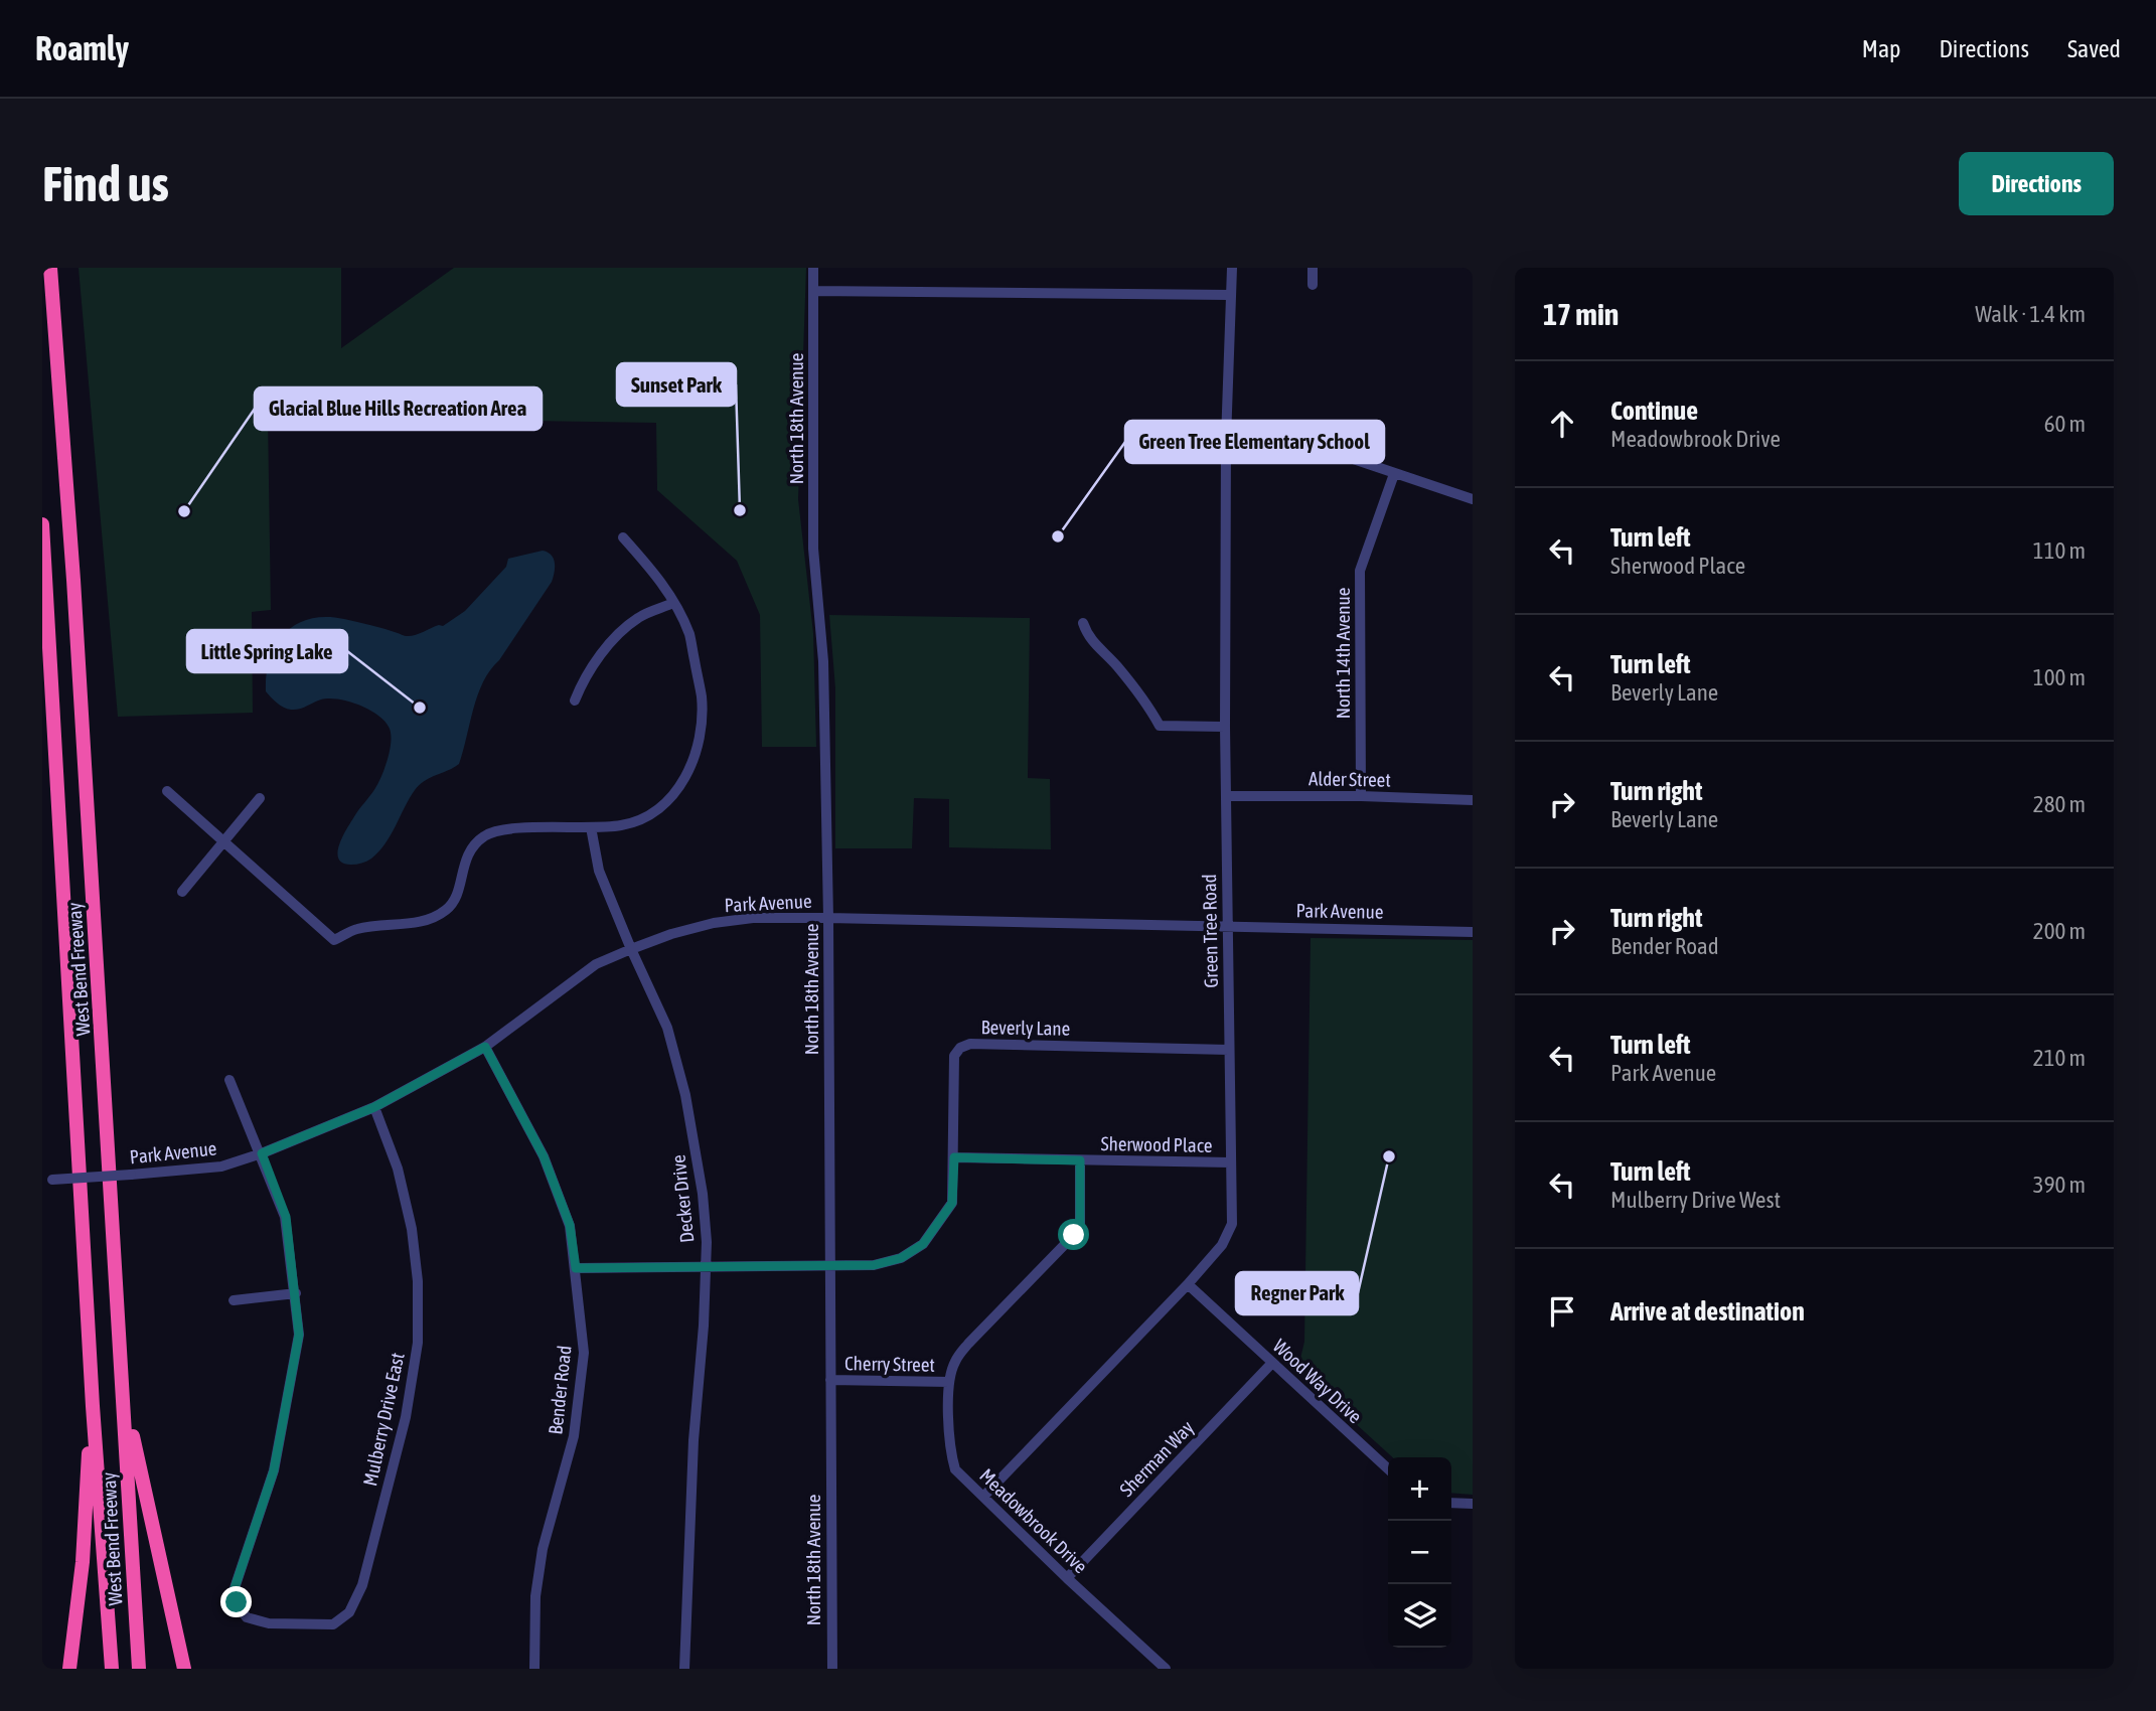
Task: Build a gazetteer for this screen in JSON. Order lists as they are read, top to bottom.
{
  "streets": {
    "highway": ["West Bend Freeway"],
    "street": [
      "North 18th Avenue",
      "North 14th Avenue",
      "Alder Street",
      "Park Avenue",
      "Green Tree Road",
      "Beverly Lane",
      "Sherwood Place",
      "Decker Drive",
      "Cherry Street",
      "Wood Way Drive",
      "Bender Road",
      "Mulberry Drive East",
      "Sherman Way",
      "Meadowbrook Drive"
    ]
  },
  "crossings": [
    ["North 18th Avenue", "Park Avenue"],
    ["North 18th Avenue", "Beverly Lane"],
    ["North 18th Avenue", "Cherry Street"],
    ["North 14th Avenue", "Alder Street"],
    ["Alder Street", "Green Tree Road"],
    ["Park Avenue", "Green Tree Road"],
    ["Park Avenue", "Decker Drive"],
    ["Park Avenue", "Bender Road"],
    ["Park Avenue", "Mulberry Drive East"],
    ["Green Tree Road", "Beverly Lane"],
    ["Green Tree Road", "Sherwood Place"],
    ["Green Tree Road", "Wood Way Drive"],
    ["Green Tree Road", "Meadowbrook Drive"],
    ["Beverly Lane", "Sherwood Place"],
    ["Beverly Lane", "Decker Drive"],
    ["Beverly Lane", "Bender Road"],
    ["Sherwood Place", "Meadowbrook Drive"],
    ["Cherry Street", "Meadowbrook Drive"],
    ["Wood Way Drive", "Sherman Way"],
    ["Sherman Way", "Meadowbrook Drive"]
  ],
  "places": [
    "Sunset Park",
    "Glacial Blue Hills Recreation Area",
    "Green Tree Elementary School",
    "Little Spring Lake",
    "Regner Park"
  ],
  "page": {
    "header": "Roamly",
    "nav": ["Map", "Directions", "Saved"],
    "buttons": "Directions",
    "title": "Find us",
    "heading": ["17 min", "Walk · 1.4 km"],
    "list": [
      ["Continue", "Meadowbrook Drive", "60 m"],
      ["Turn left", "Sherwood Place", "110 m"],
      ["Turn left", "Beverly Lane", "100 m"],
      ["Turn right", "Beverly Lane", "280 m"],
      ["Turn right", "Bender Road", "200 m"],
      ["Turn left", "Park Avenue", "210 m"],
      ["Turn left", "Mulberry Drive West", "390 m"],
      "Arrive at destination"
    ],
    "map_buttons": ["+", "−"]
  }
}
